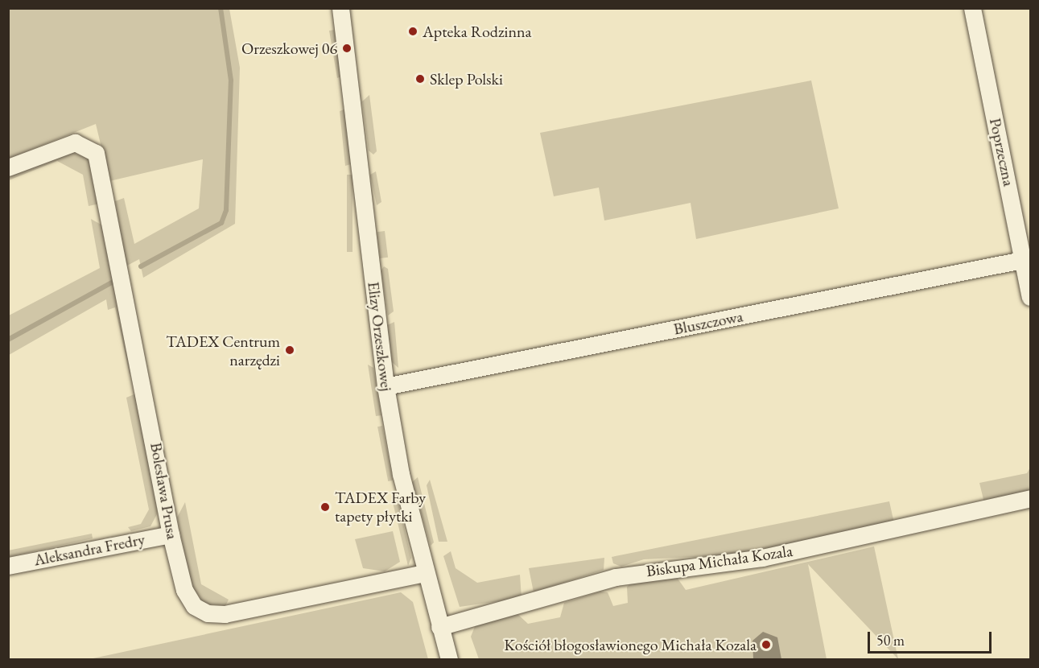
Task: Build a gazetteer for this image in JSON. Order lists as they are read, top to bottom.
{
  "streets": {
    "street": [
      "Poprzeczna",
      "Bluszczowa",
      "Elizy Orzeszkowej",
      "Bolesława Prusa",
      "Aleksandra Fredry",
      "Biskupa Michała Kozala"
    ]
  },
  "crossings": [
    ["Poprzeczna", "Bluszczowa"],
    ["Bluszczowa", "Elizy Orzeszkowej"],
    ["Elizy Orzeszkowej", "Bolesława Prusa"],
    ["Elizy Orzeszkowej", "Biskupa Michała Kozala"],
    ["Bolesława Prusa", "Aleksandra Fredry"]
  ],
  "places": [
    "Apteka Rodzinna",
    "Orzeszkowej 06",
    "Sklep Polski",
    "TADEX Centrum narzędzi",
    "TADEX Farby tapety płytki",
    "Kościół błogosławionego Michała Kozala"
  ],
  "scale_bar": "50 m"
}
